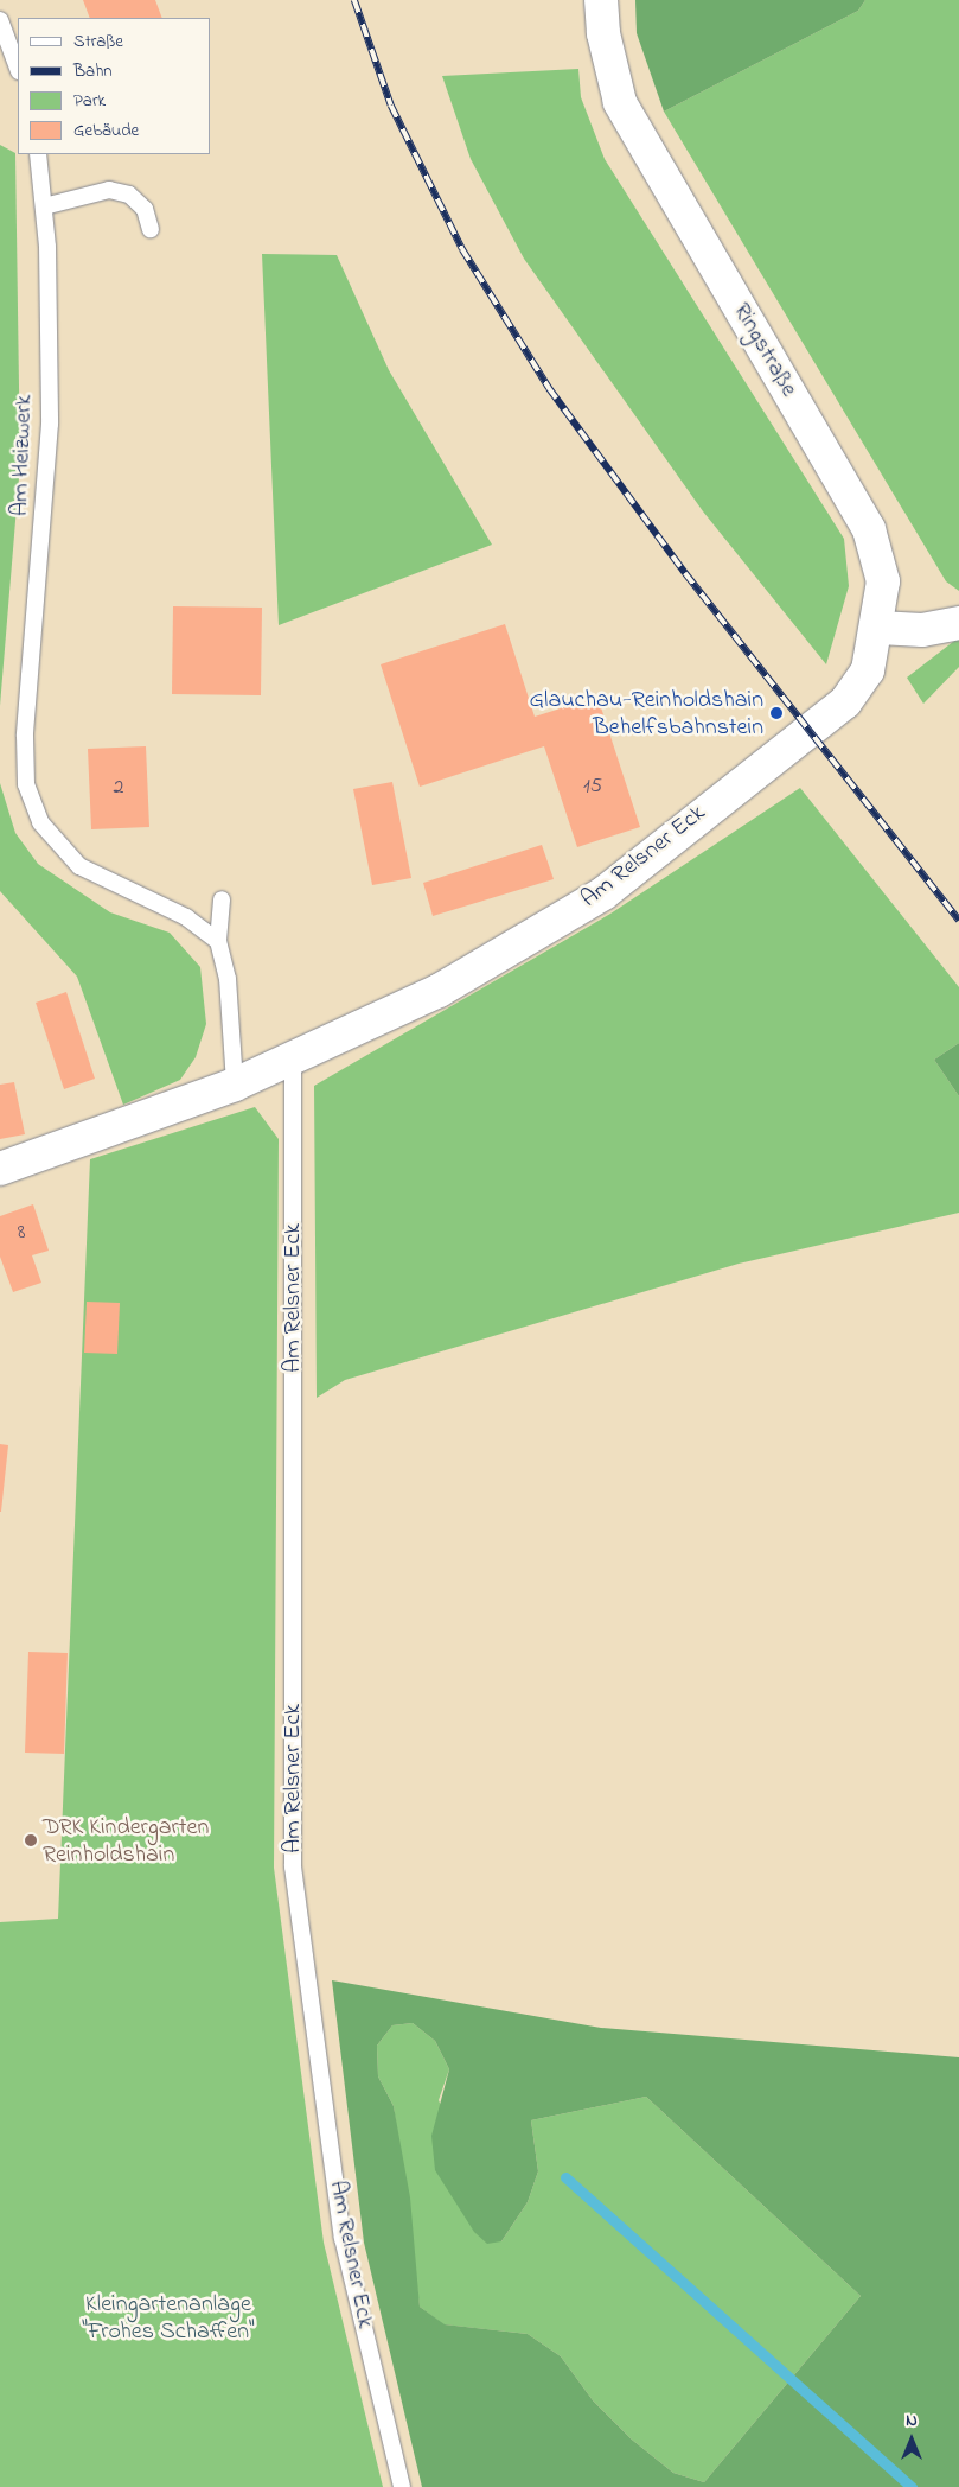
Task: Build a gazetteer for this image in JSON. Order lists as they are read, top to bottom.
{
  "streets": {
    "street": ["Ringstraße", "Am Relsner Eck"],
    "lane": ["Am Heizwerk"]
  },
  "crossings": [
    ["Ringstraße", "Am Relsner Eck"]
  ],
  "parks": ["Kleingartenanlage \"Frohes Schaffen\""],
  "places": ["Glauchau-Reinholdshain Behelfsbahnstein", "DRK Kindergarten Reinholdshain"],
  "house_numbers": ["15", "2", "8"],
  "legend": [
    "Straße",
    "Bahn",
    "Park",
    "Gebäude"
  ],
  "north": "top"
}
